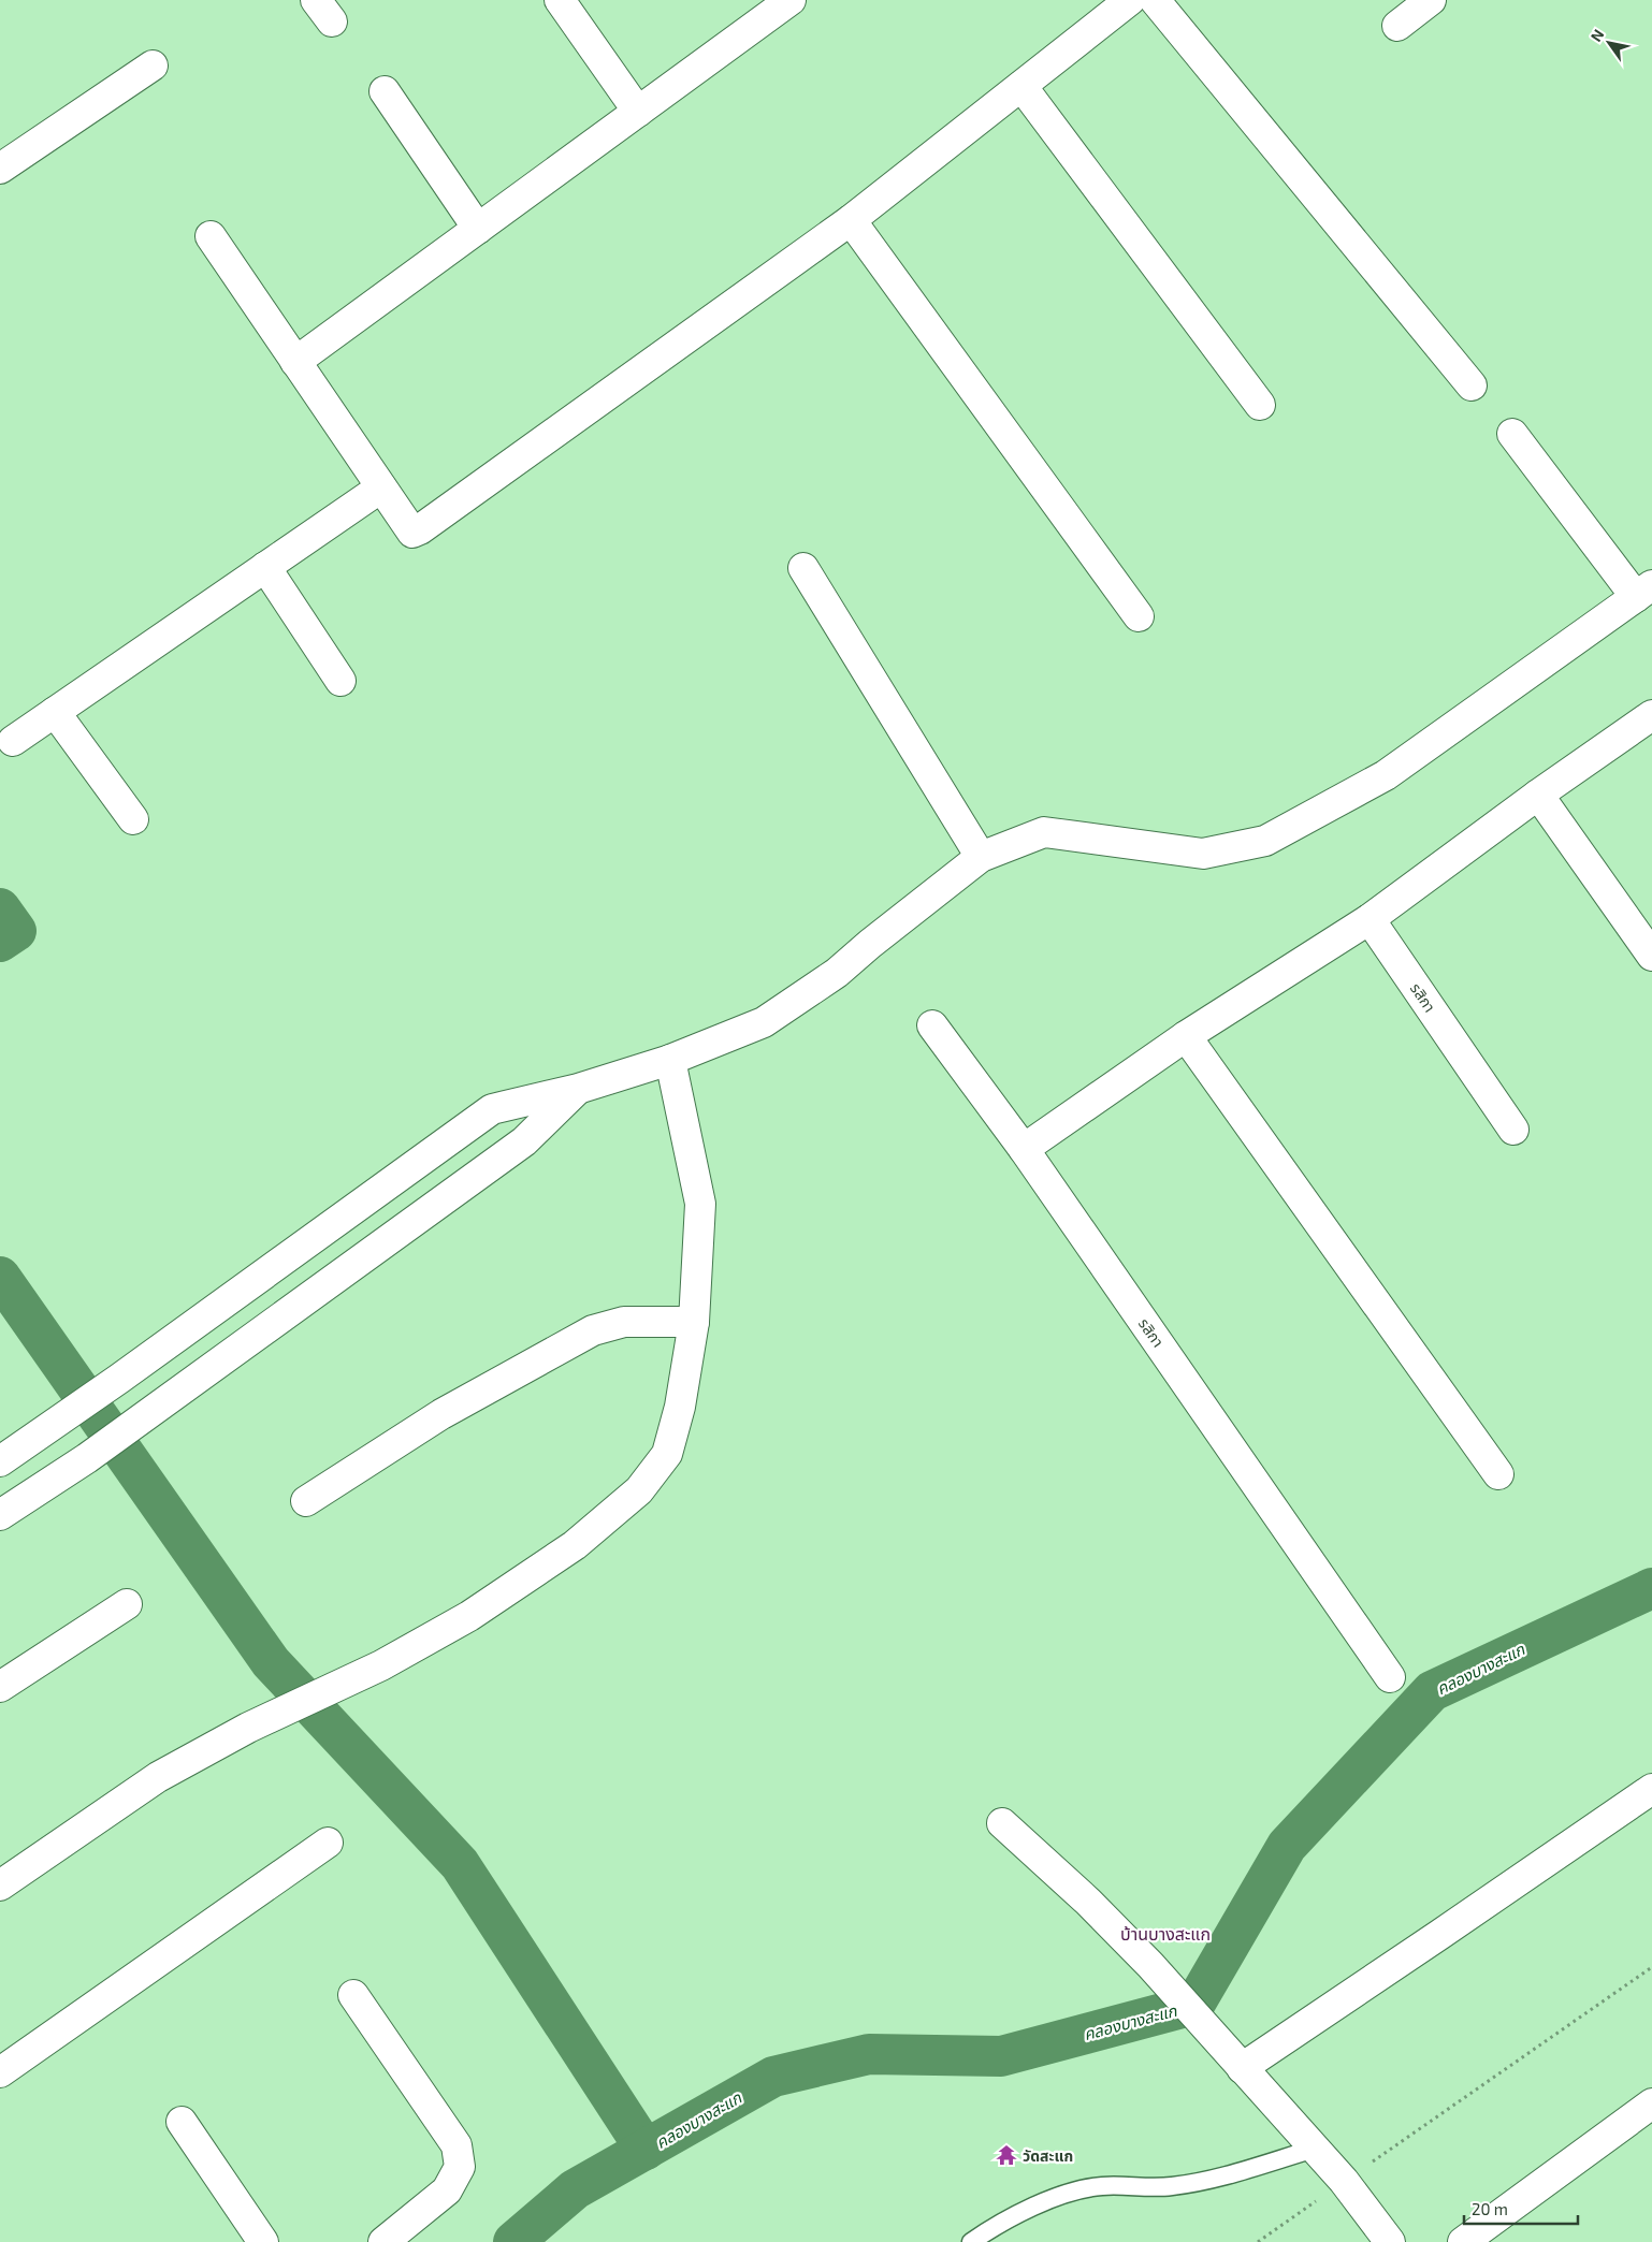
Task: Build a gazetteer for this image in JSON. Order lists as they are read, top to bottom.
{
  "streets": {
    "street": ["รสิกา"]
  },
  "districts": ["บ้านบางสะแก"],
  "water": ["คลองบางสะแก"],
  "places": {
    "temple": ["วัดสะแก"]
  },
  "scale_bar": "20 m",
  "north": "top left"
}
